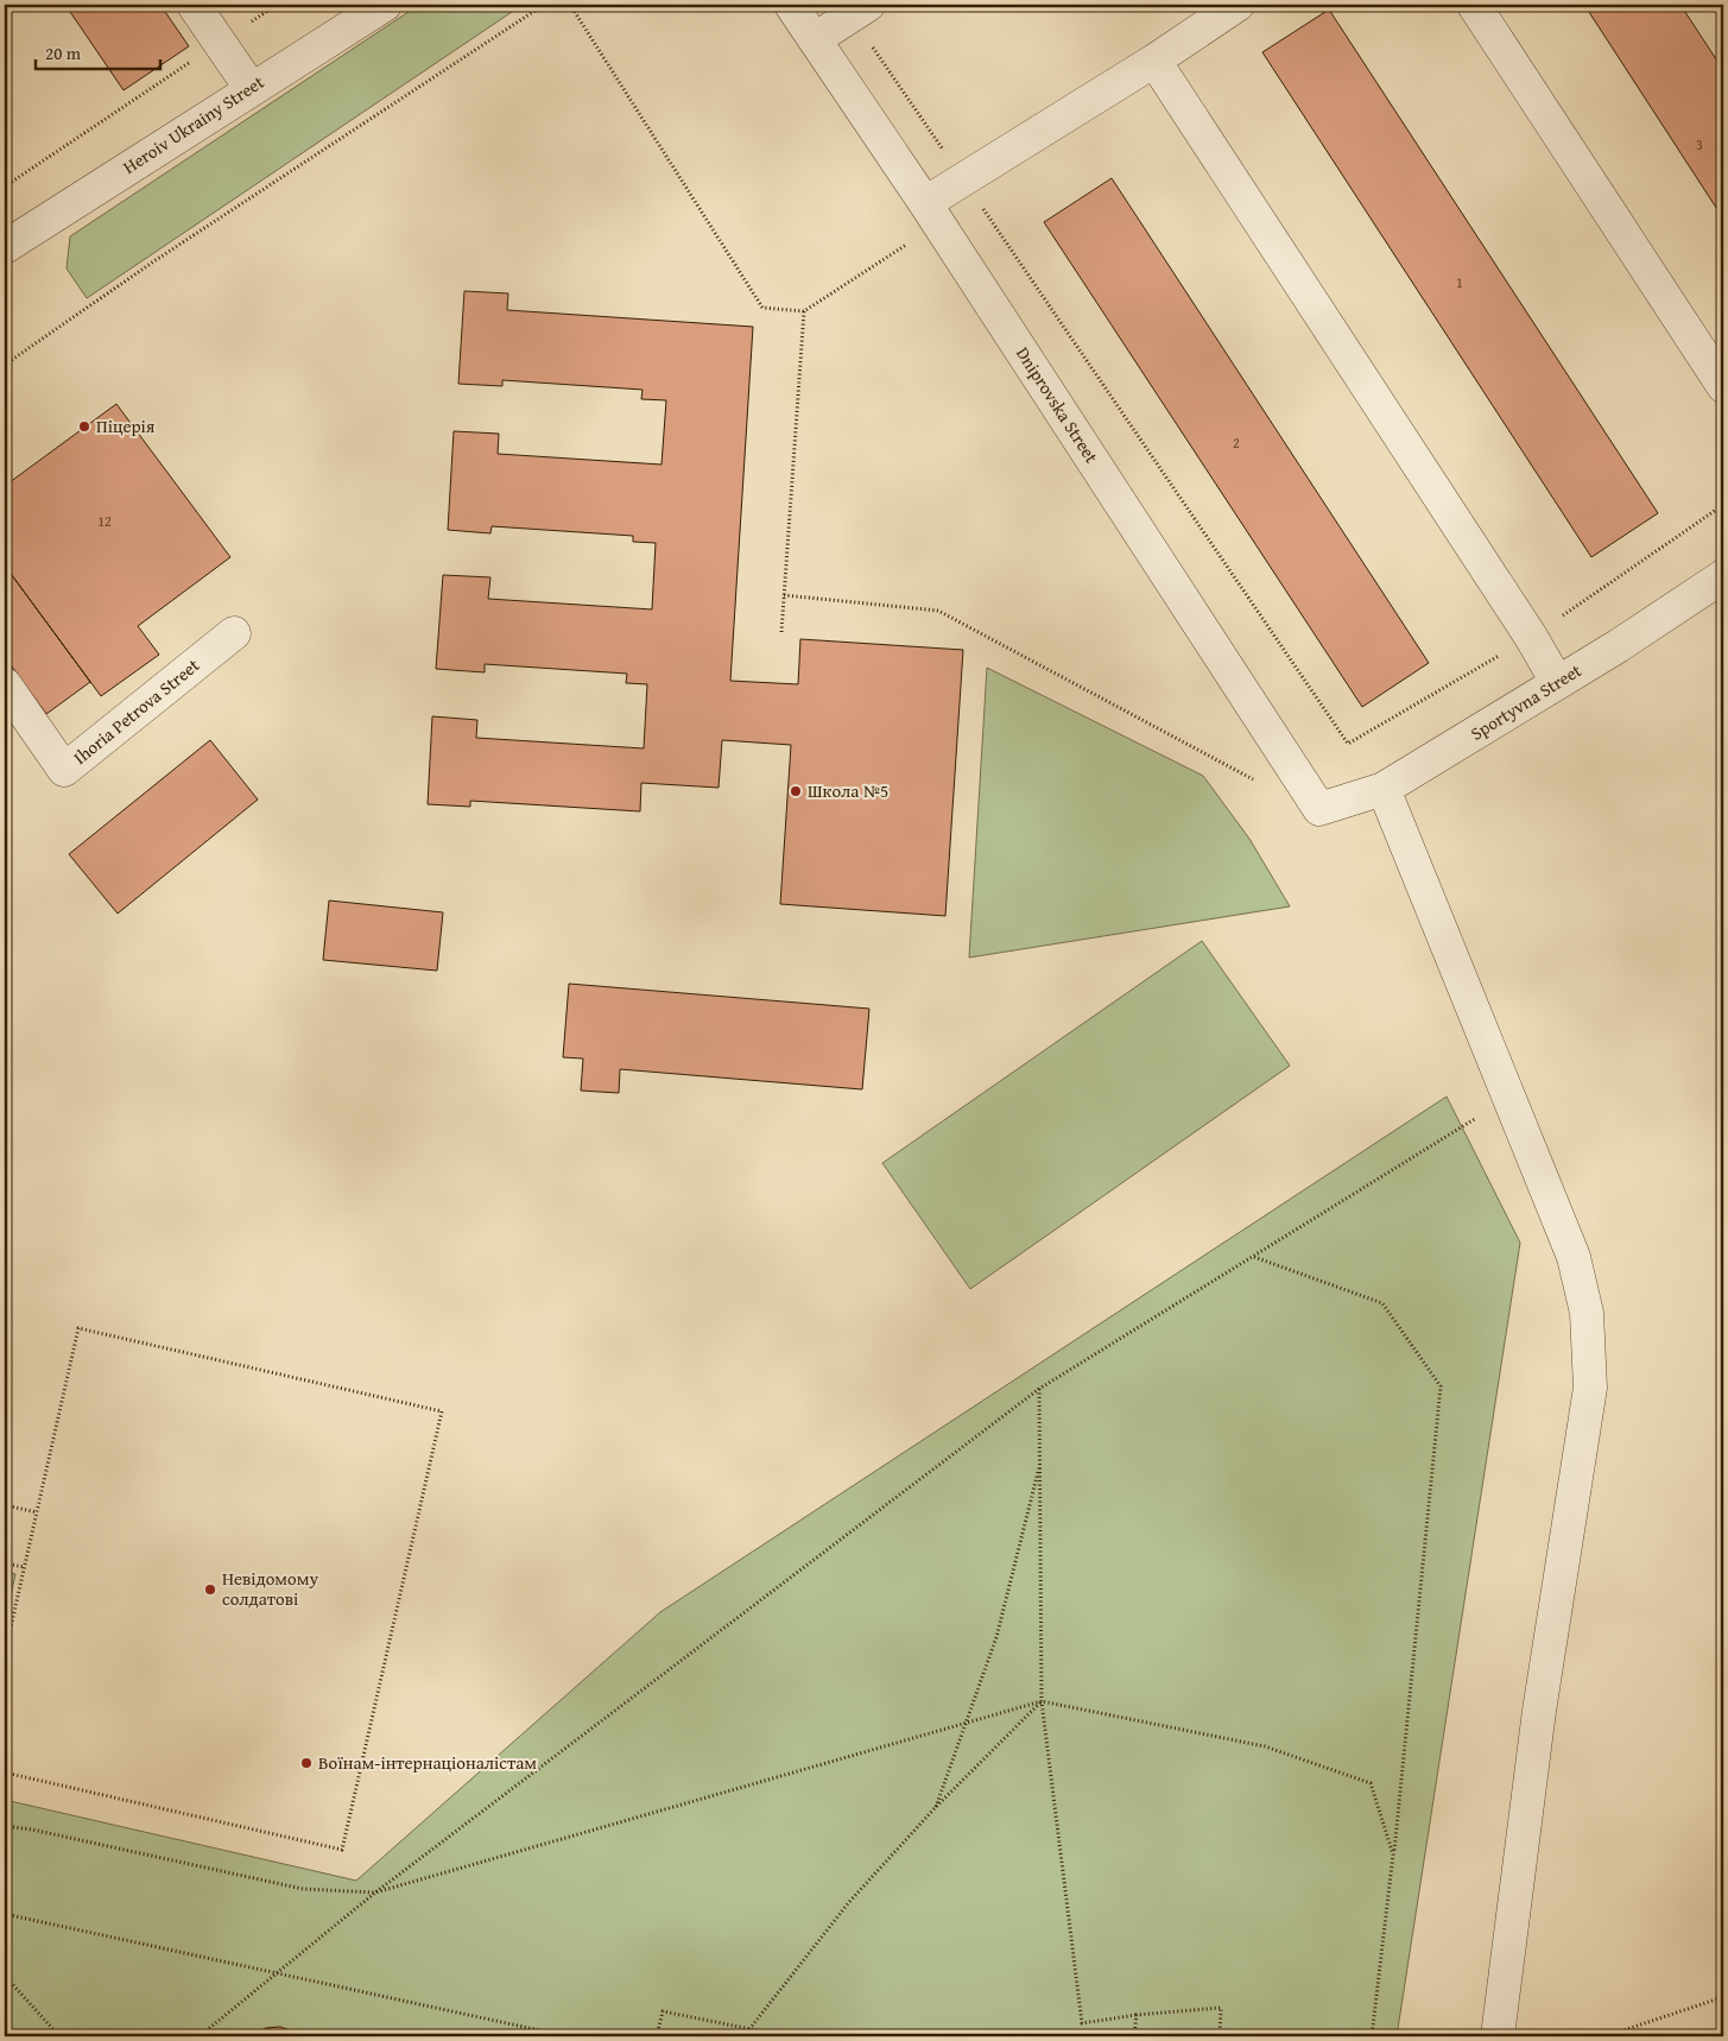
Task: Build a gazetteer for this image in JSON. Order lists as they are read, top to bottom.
{
  "streets": {
    "street": [
      "Heroiv Ukrainy Street",
      "Dniprovska Street",
      "Sportyvna Street",
      "Ihoria Petrova Street"
    ]
  },
  "crossings": [
    ["Dniprovska Street", "Sportyvna Street"]
  ],
  "places": [
    "Піцерія",
    "Школа №5",
    "Невідомому солдатові",
    "Воїнам-інтернаціоналістам"
  ],
  "house_numbers": [
    "3",
    "1",
    "2",
    "12"
  ],
  "scale_bar": "20 m"
}
